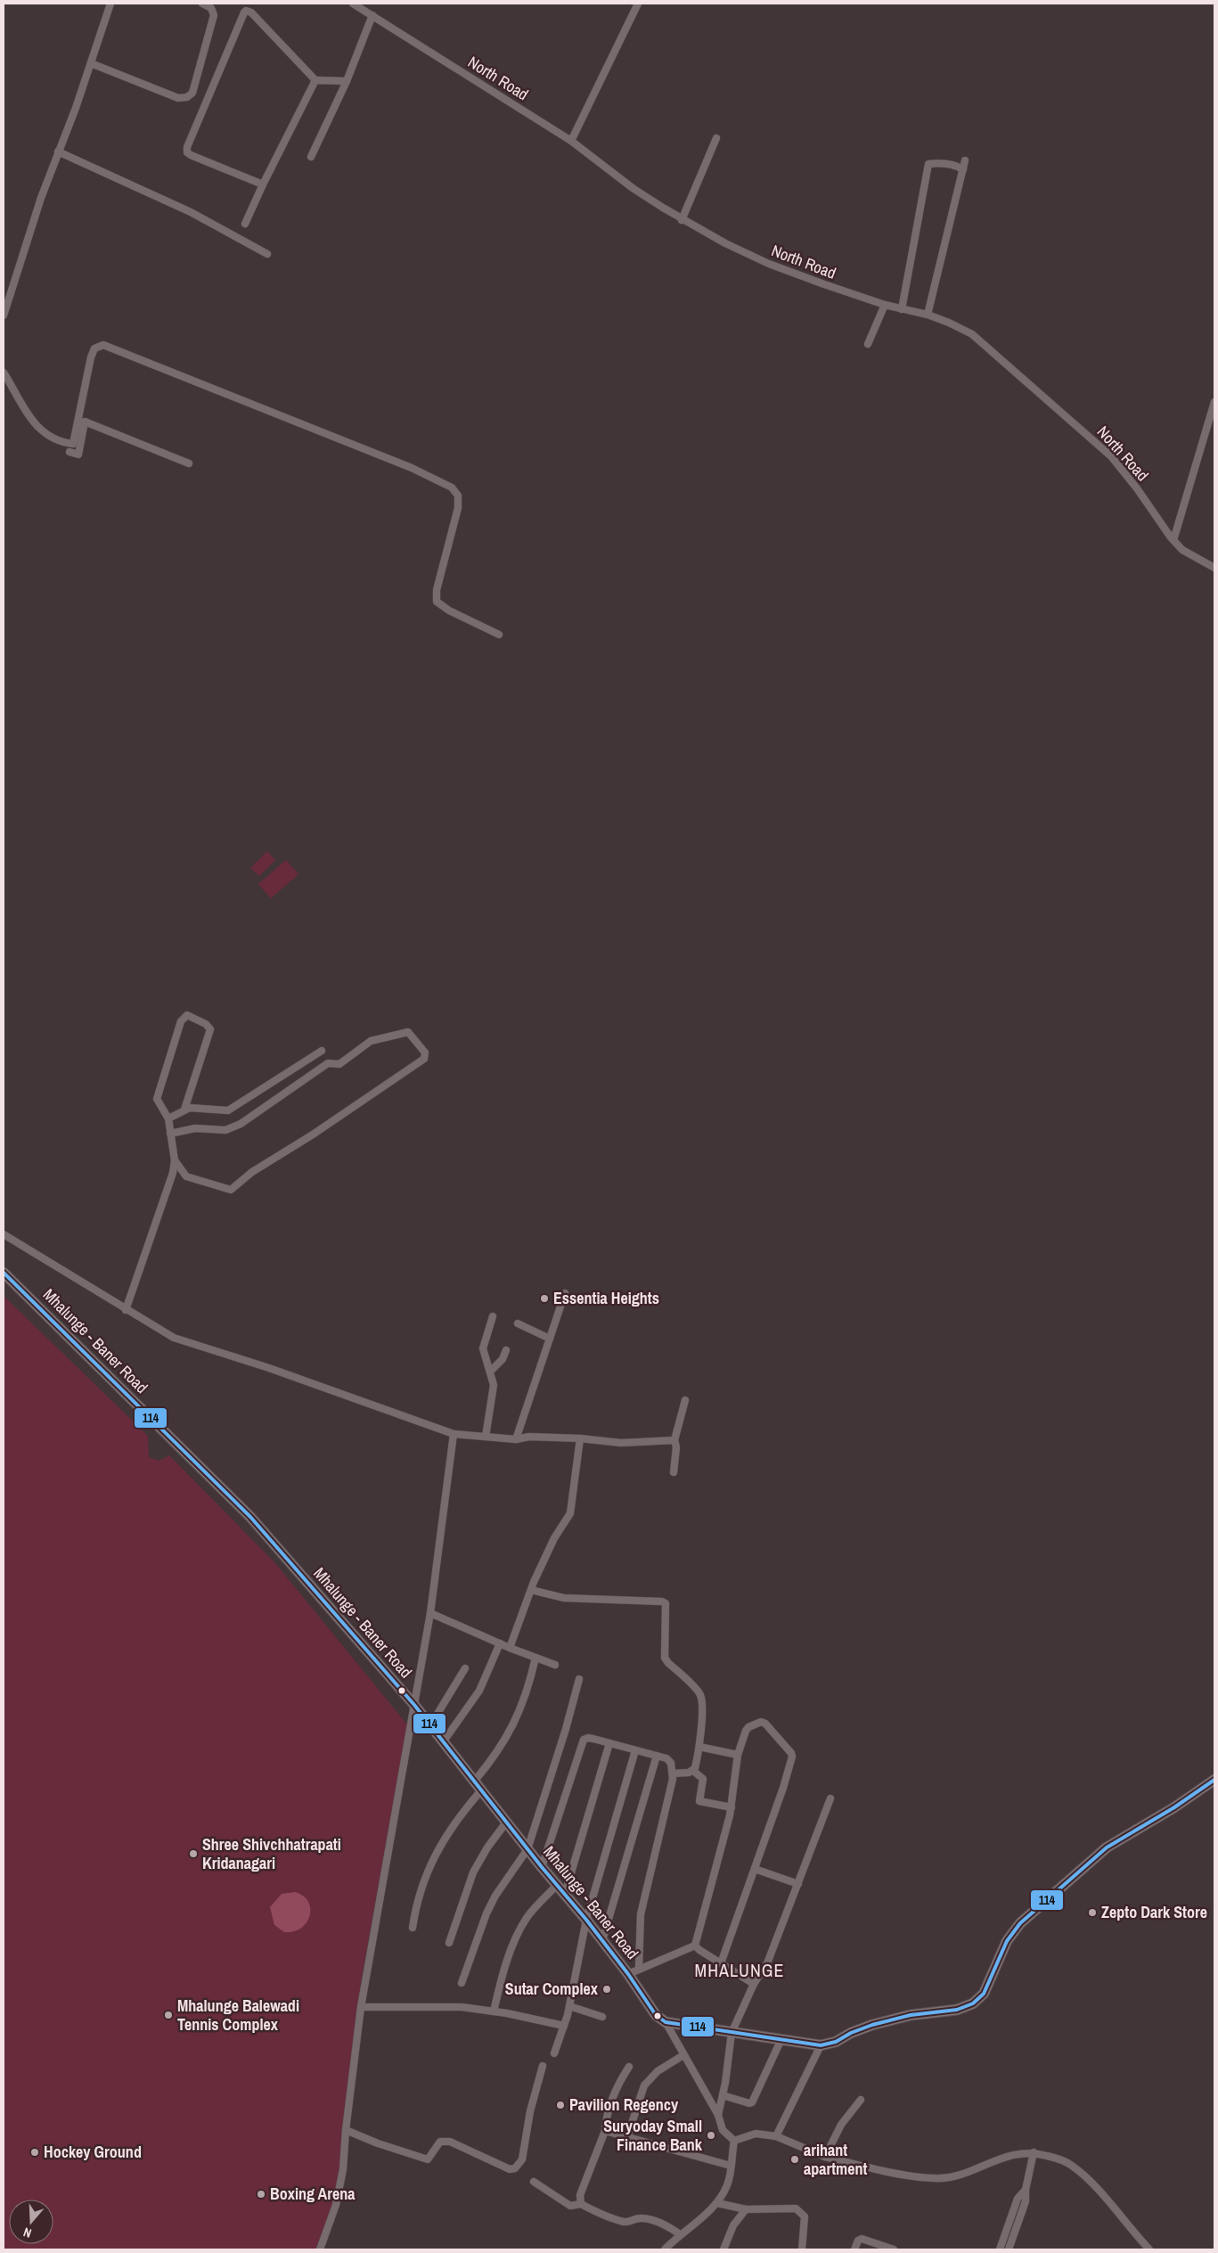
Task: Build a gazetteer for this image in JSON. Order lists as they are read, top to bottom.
{
  "streets": {
    "main road": ["Mhalunge - Baner Road"],
    "street": ["North Road"]
  },
  "districts": ["MHALUNGE"],
  "places": [
    "Essentia Heights",
    "Shree Shivchhatrapati Kridanagari",
    "Zepto Dark Store",
    "Sutar Complex",
    "Mhalunge Balewadi Tennis Complex",
    "Pavilion Regency",
    "Suryoday Small Finance Bank",
    "Hockey Ground",
    "arihant apartment",
    "Boxing Arena"
  ],
  "lines": ["transit line 114"],
  "north": "bottom"
}
